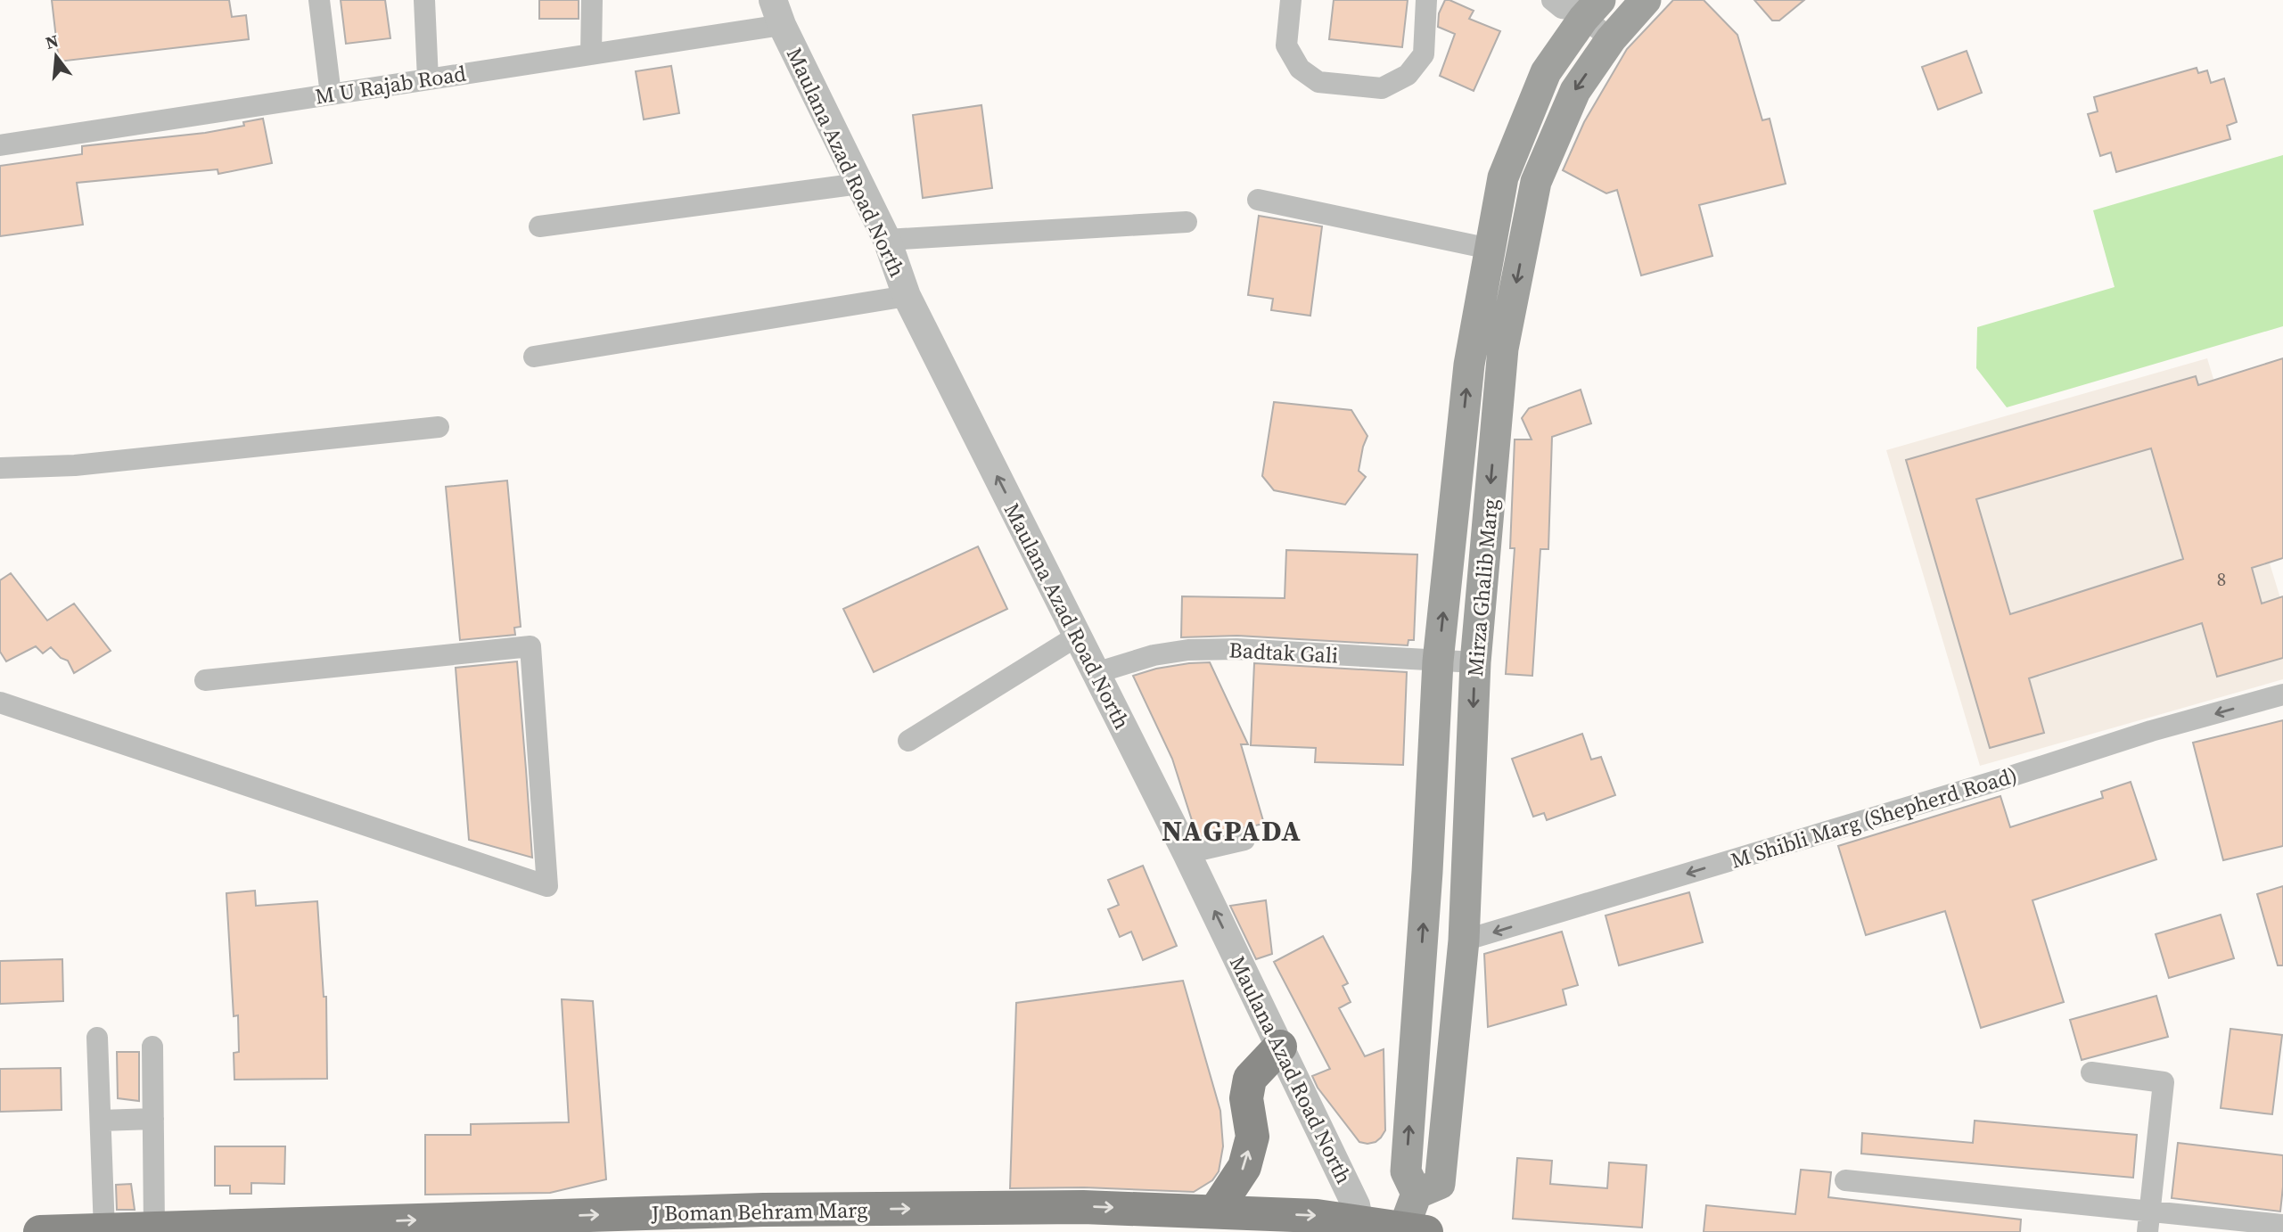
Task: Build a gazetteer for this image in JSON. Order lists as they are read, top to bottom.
{
  "streets": {
    "main road": ["Mirza Ghalib Marg", "J Boman Behram Marg"],
    "street": [
      "M U Rajab Road",
      "Maulana Azad Road North",
      "Badtak Gali",
      "M Shibli Marg (Shepherd Road)"
    ]
  },
  "crossings": [
    ["M U Rajab Road", "Maulana Azad Road North"],
    ["Maulana Azad Road North", "Badtak Gali"],
    ["Maulana Azad Road North", "J Boman Behram Marg"],
    ["Mirza Ghalib Marg", "Badtak Gali"],
    ["Mirza Ghalib Marg", "M Shibli Marg (Shepherd Road)"]
  ],
  "one_way": ["Maulana Azad Road North", "M Shibli Marg (Shepherd Road)", "J Boman Behram Marg"],
  "districts": ["NAGPADA"],
  "house_numbers": ["8"],
  "north": "top"
}
